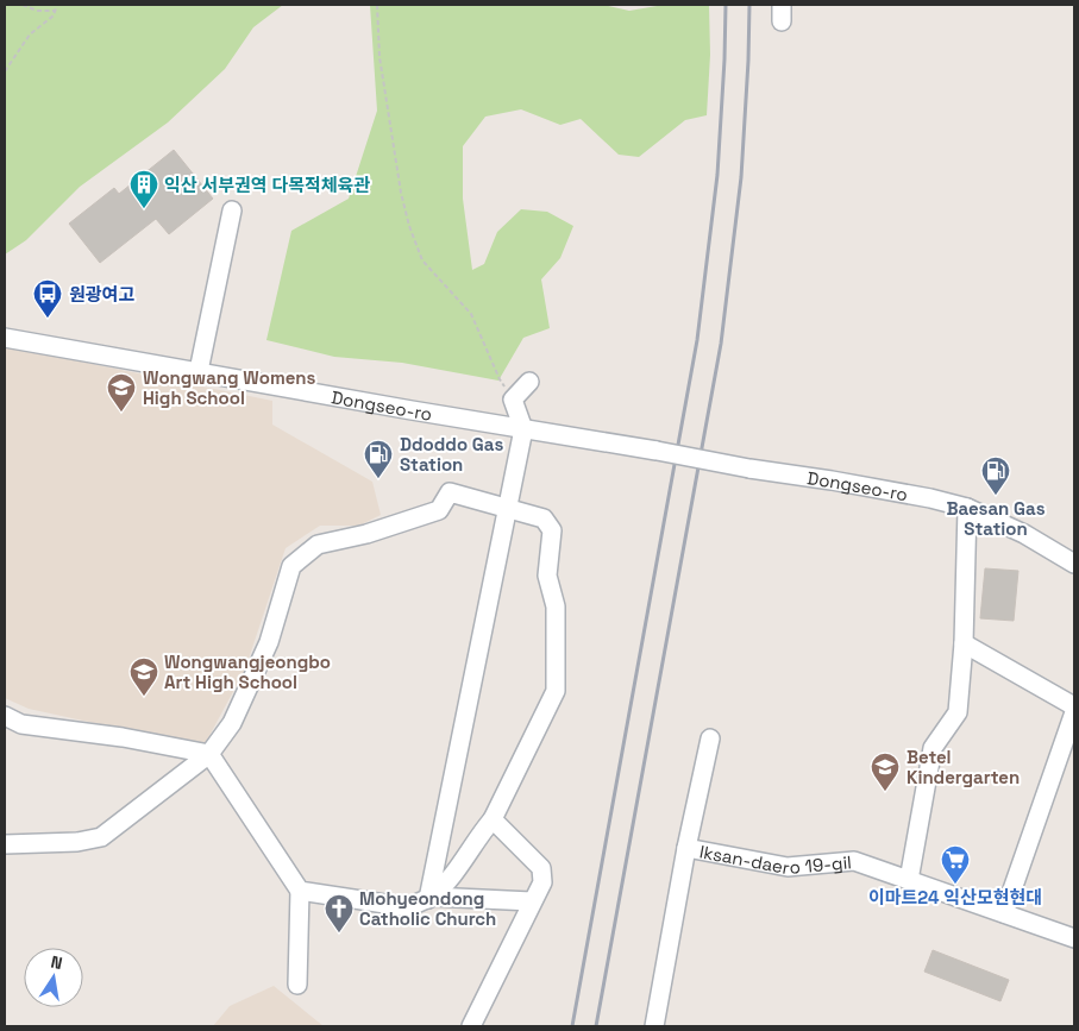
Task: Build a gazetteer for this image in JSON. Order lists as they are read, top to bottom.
{
  "streets": {
    "street": ["Dongseo-ro", "Iksan-daero 19-gil"]
  },
  "places": {
    "building": ["익산 서부권역 다목적체육관"],
    "bus stop": ["원광여고"],
    "school or university": ["Wongwang Womens High School", "Wongwangjeongbo Art High School", "Betel Kindergarten"],
    "fuel station": ["Ddoddo Gas Station", "Baesan Gas Station"],
    "supermarket": ["이마트24 익산모현현대"],
    "church": ["Mohyeondong Catholic Church"]
  },
  "north": "top"
}
